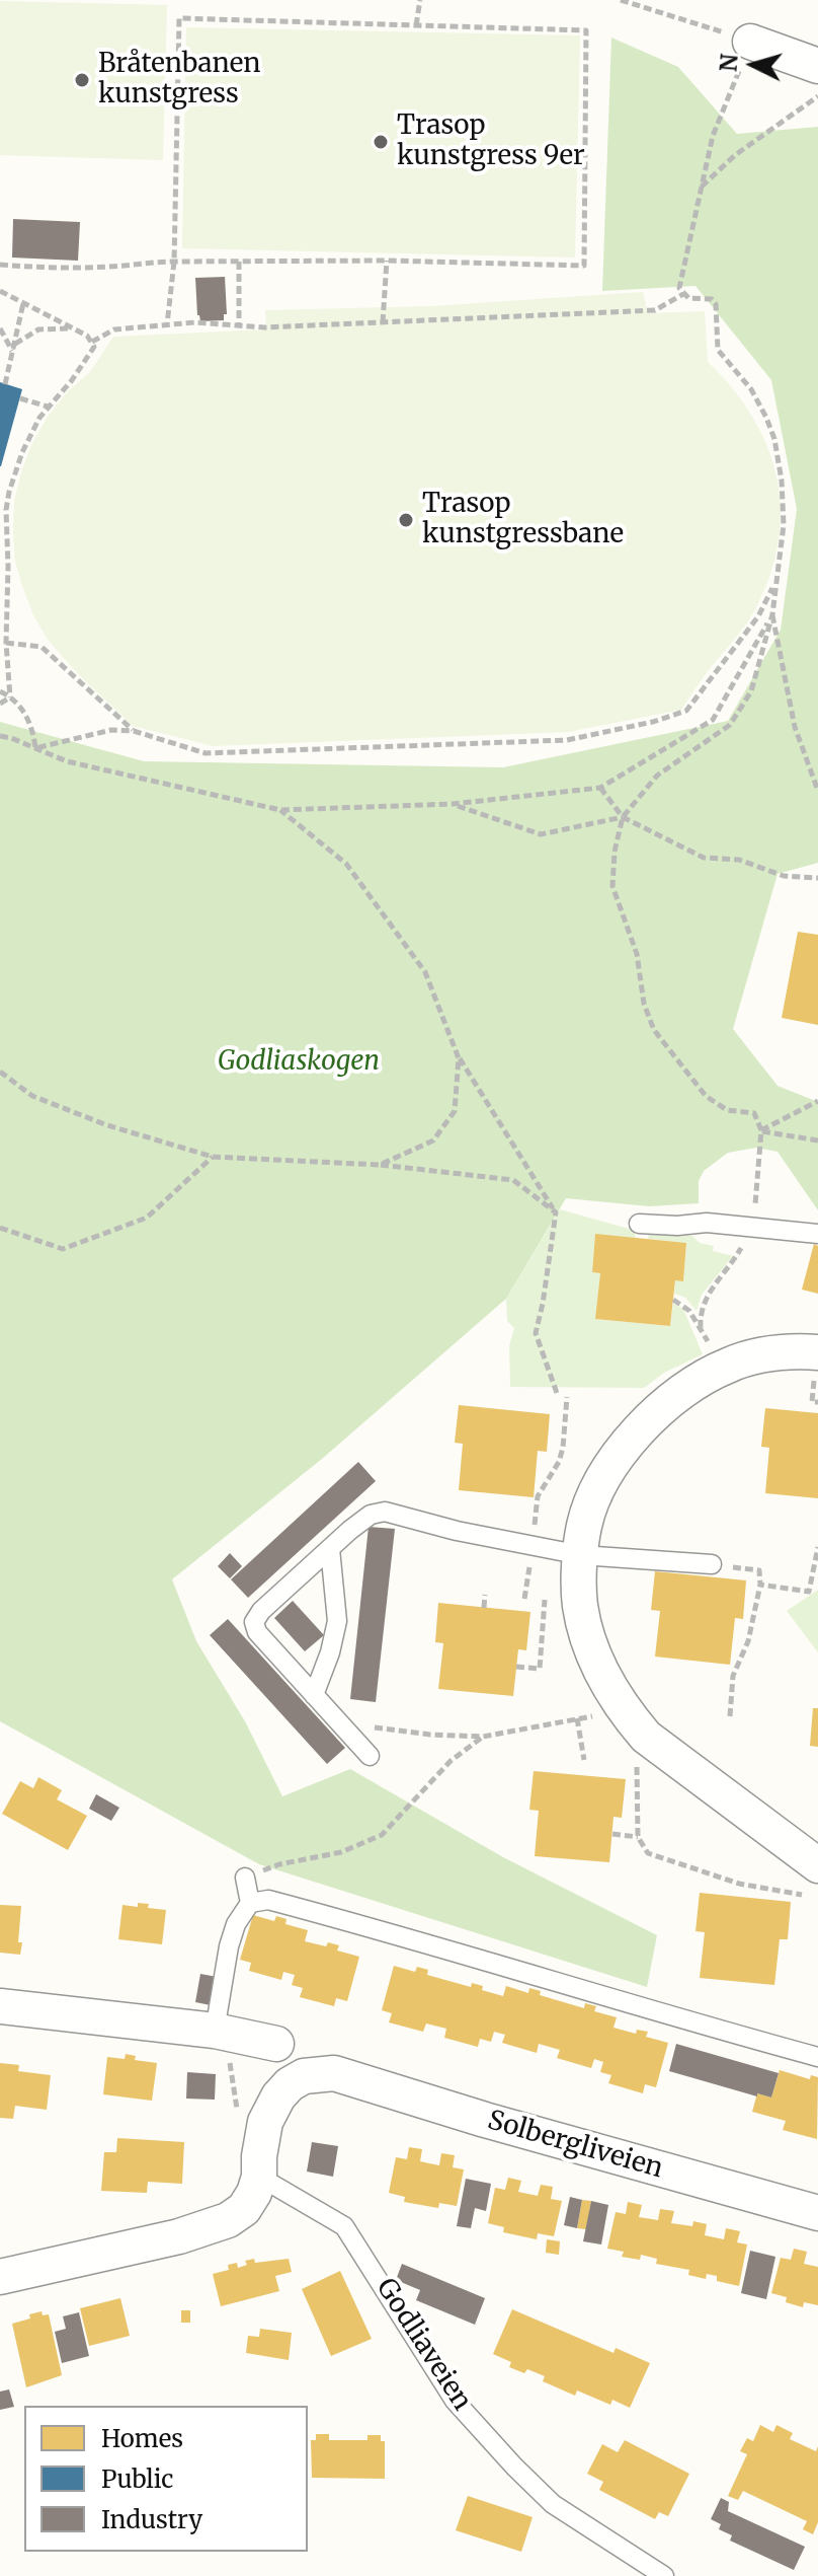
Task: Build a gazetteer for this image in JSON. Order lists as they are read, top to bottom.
{
  "streets": {
    "street": ["Solbergliveien"],
    "lane": ["Godliaveien"]
  },
  "parks": ["Godliaskogen"],
  "places": ["Bråtenbanen kunstgress", "Trasop kunstgress 9er", "Trasop kunstgressbane"],
  "legend": ["Homes", "Public", "Industry"],
  "north": "left"
}
